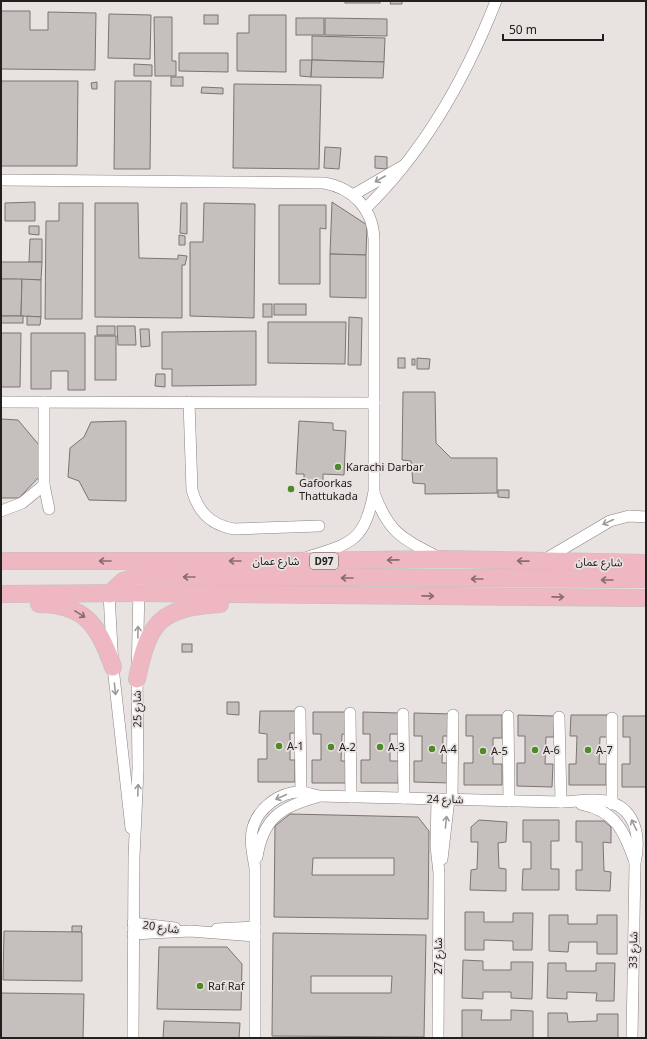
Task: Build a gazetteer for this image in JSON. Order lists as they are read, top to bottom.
{
  "streets": {
    "main road": ["شارع عمان", "D97"],
    "street": [
      "شارع 25",
      "شارع 24",
      "شارع 20",
      "شارع 33",
      "شارع 27"
    ]
  },
  "crossings": [
    ["شارع عمان", "شارع 25"],
    ["شارع 25", "شارع 20"],
    ["شارع 24", "شارع 20"],
    ["شارع 24", "شارع 33"],
    ["شارع 24", "شارع 27"]
  ],
  "places": [
    "Karachi Darbar",
    "Gafoorkas Thattukada",
    "A-1",
    "A-2",
    "A-3",
    "A-4",
    "A-6",
    "A-7",
    "A-5",
    "Raf Raf"
  ],
  "scale_bar": "50 m"
}
